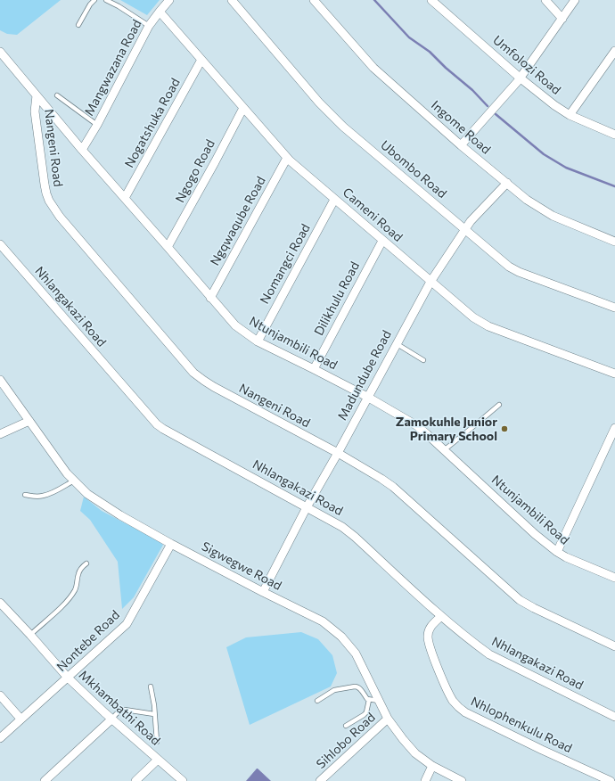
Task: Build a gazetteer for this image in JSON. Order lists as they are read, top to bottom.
{
  "streets": {
    "street": [
      "Umfolozi Road",
      "Mangwazana Road",
      "Nogatshuka Road",
      "Ingome Road",
      "Nangeni Road",
      "Ubombo Road",
      "Ngogo Road",
      "Cameni Road",
      "Ngqwaqube Road",
      "Nomangci Road",
      "Dilikhulu Road",
      "Nhlangakazi Road",
      "Ntunjambili Road",
      "Madundube Road",
      "Sigwegwe Road",
      "Nontebe Road",
      "Mkhambathi Road",
      "Nhlophenkulu Road",
      "Sihlobo Road"
    ]
  },
  "crossings": [
    ["Mangwazana Road", "Cameni Road"],
    ["Mangwazana Road", "Ntunjambili Road"],
    ["Nogatshuka Road", "Cameni Road"],
    ["Nogatshuka Road", "Ntunjambili Road"],
    ["Ingome Road", "Madundube Road"],
    ["Nangeni Road", "Ntunjambili Road"],
    ["Nangeni Road", "Madundube Road"],
    ["Ubombo Road", "Madundube Road"],
    ["Ngogo Road", "Cameni Road"],
    ["Ngogo Road", "Ntunjambili Road"],
    ["Cameni Road", "Ngqwaqube Road"],
    ["Cameni Road", "Nomangci Road"],
    ["Cameni Road", "Dilikhulu Road"],
    ["Cameni Road", "Madundube Road"],
    ["Ngqwaqube Road", "Ntunjambili Road"],
    ["Nomangci Road", "Ntunjambili Road"],
    ["Dilikhulu Road", "Ntunjambili Road"],
    ["Nhlangakazi Road", "Madundube Road"],
    ["Nhlangakazi Road", "Nhlophenkulu Road"],
    ["Ntunjambili Road", "Madundube Road"],
    ["Madundube Road", "Sigwegwe Road"],
    ["Sigwegwe Road", "Nontebe Road"],
    ["Sigwegwe Road", "Sihlobo Road"],
    ["Nontebe Road", "Mkhambathi Road"]
  ],
  "places": ["Zamokuhle Junior Primary School"]
}
